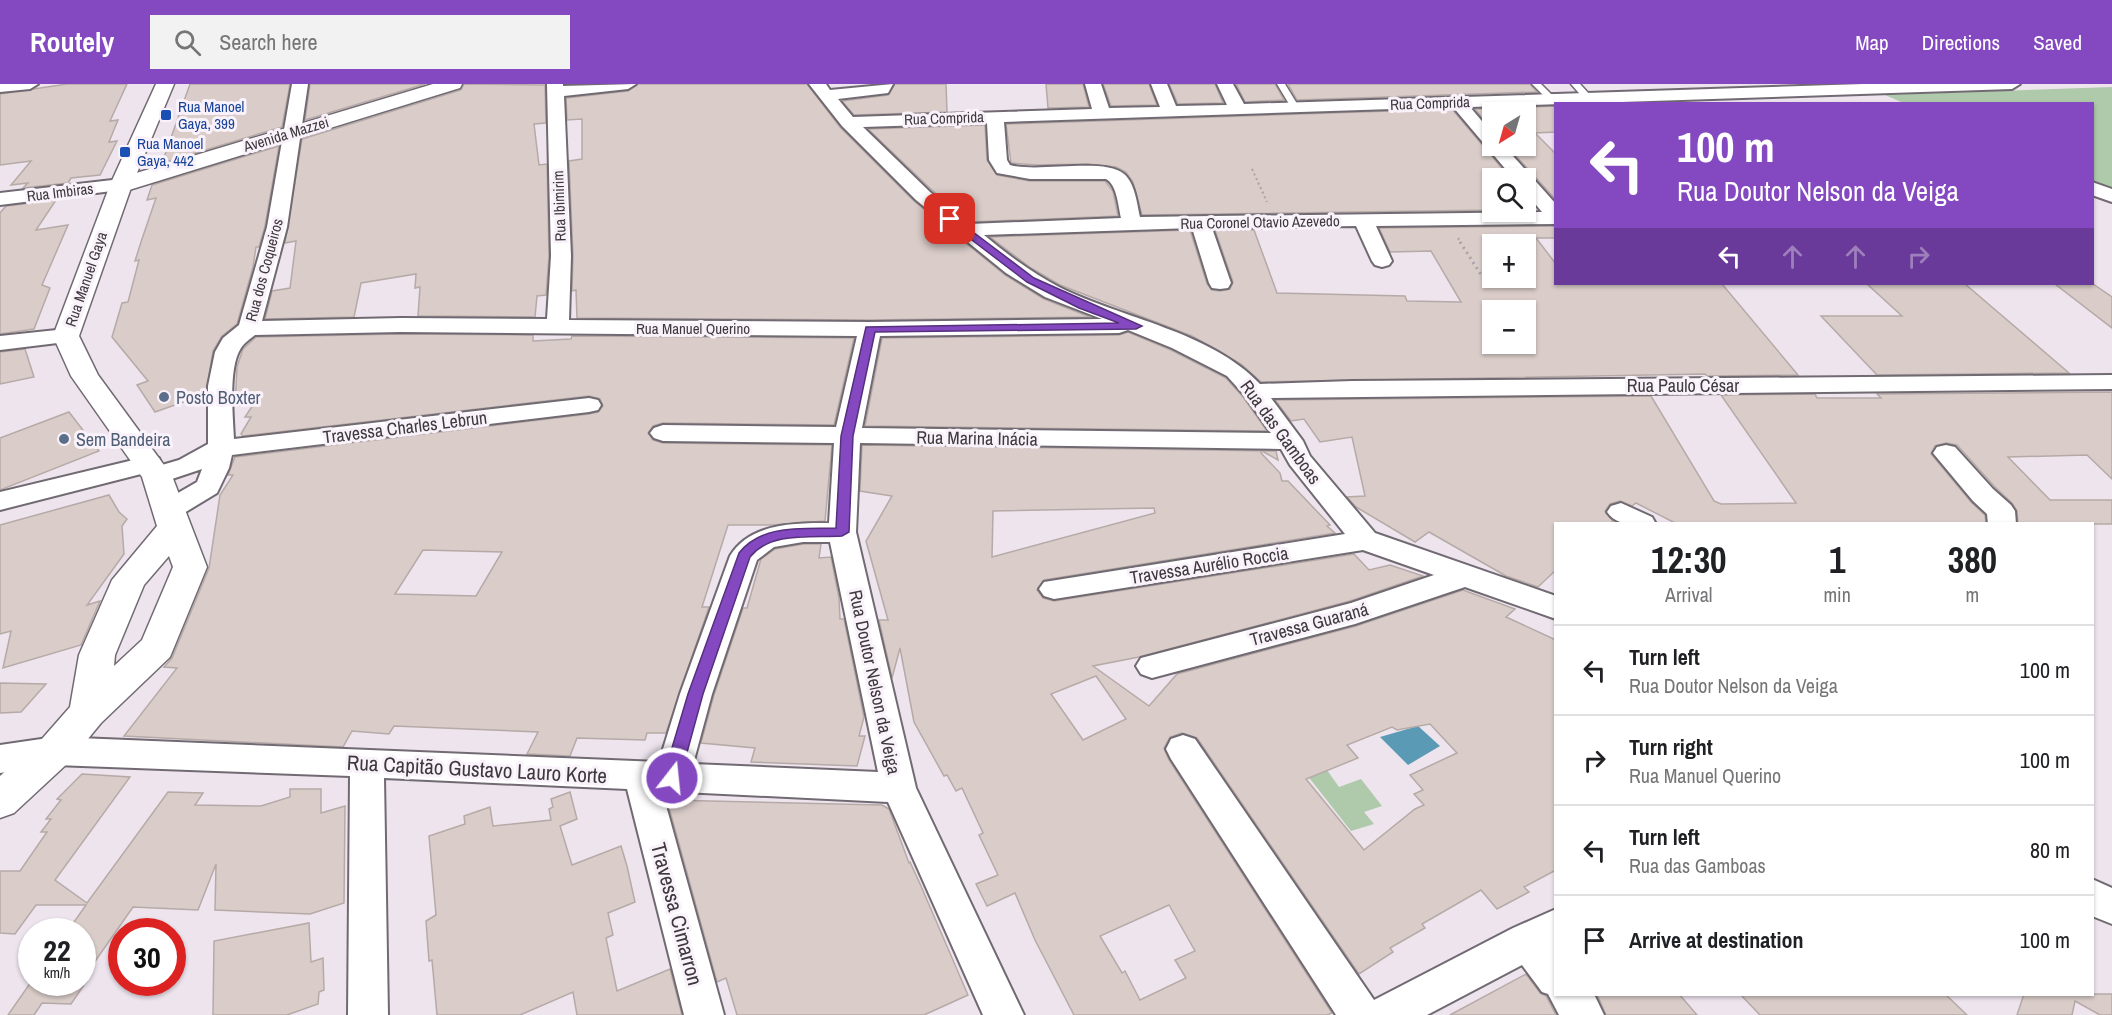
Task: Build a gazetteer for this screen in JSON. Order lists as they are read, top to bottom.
{
  "streets": {
    "main road": ["Avenida Mazzei", "Rua Manuel Gaya"],
    "street": [
      "Rua Comprida",
      "Rua Imbiras",
      "Rua Ibimirim",
      "Rua Coronel Otavio Azevedo",
      "Rua dos Coqueiros",
      "Rua Manuel Querino",
      "Rua Paulo César",
      "Travessa Charles Lebrun",
      "Rua das Gamboas",
      "Rua Marina Inácia",
      "Travessa Aurélio Roccia",
      "Travessa Guaraná",
      "Rua Doutor Nelson da Veiga",
      "Rua Capitão Gustavo Lauro Korte",
      "Travessa Cimarron"
    ]
  },
  "crossings": [
    ["Rua Comprida", "Rua das Gamboas"],
    ["Avenida Mazzei", "Rua Imbiras"],
    ["Avenida Mazzei", "Rua dos Coqueiros"],
    ["Avenida Mazzei", "Rua Manuel Gaya"],
    ["Rua Imbiras", "Rua Manuel Gaya"],
    ["Rua Ibimirim", "Rua Manuel Querino"],
    ["Rua Coronel Otavio Azevedo", "Rua das Gamboas"],
    ["Rua dos Coqueiros", "Rua Manuel Gaya"],
    ["Rua dos Coqueiros", "Rua Manuel Querino"],
    ["Rua dos Coqueiros", "Travessa Charles Lebrun"],
    ["Rua Manuel Gaya", "Rua Capitão Gustavo Lauro Korte"],
    ["Rua Manuel Querino", "Rua das Gamboas"],
    ["Rua Manuel Querino", "Rua Doutor Nelson da Veiga"],
    ["Rua Paulo César", "Rua das Gamboas"],
    ["Rua das Gamboas", "Rua Marina Inácia"],
    ["Rua das Gamboas", "Travessa Aurélio Roccia"],
    ["Rua Marina Inácia", "Rua Doutor Nelson da Veiga"],
    ["Rua Doutor Nelson da Veiga", "Rua Capitão Gustavo Lauro Korte"],
    ["Rua Capitão Gustavo Lauro Korte", "Travessa Cimarron"]
  ],
  "places": {
    "transit": ["Rua Manoel Gaya, 399", "Rua Manoel Gaya, 442"],
    "other": ["Posto Boxter", "Sem Bandeira"]
  },
  "north": "bottom left",
  "page": {
    "header": "Routely",
    "search": "Search here",
    "nav": ["Map", "Directions", "Saved"],
    "map_buttons": ["+", "−"],
    "turn": ["100 m", "Rua Doutor Nelson da Veiga"],
    "eta": [
      "12:30",
      "Arrival",
      "1",
      "min",
      "380",
      "m"
    ],
    "list": [
      {
        "name": "Turn left",
        "note": "Rua Doutor Nelson da Veiga",
        "value": "100 m"
      },
      {
        "name": "Turn right",
        "note": "Rua Manuel Querino",
        "value": "100 m"
      },
      {
        "name": "Turn left",
        "note": "Rua das Gamboas",
        "value": "80 m"
      },
      {
        "name": "Arrive at destination",
        "value": "100 m"
      }
    ],
    "speed": "22 km/h",
    "limit": "30"
  }
}
